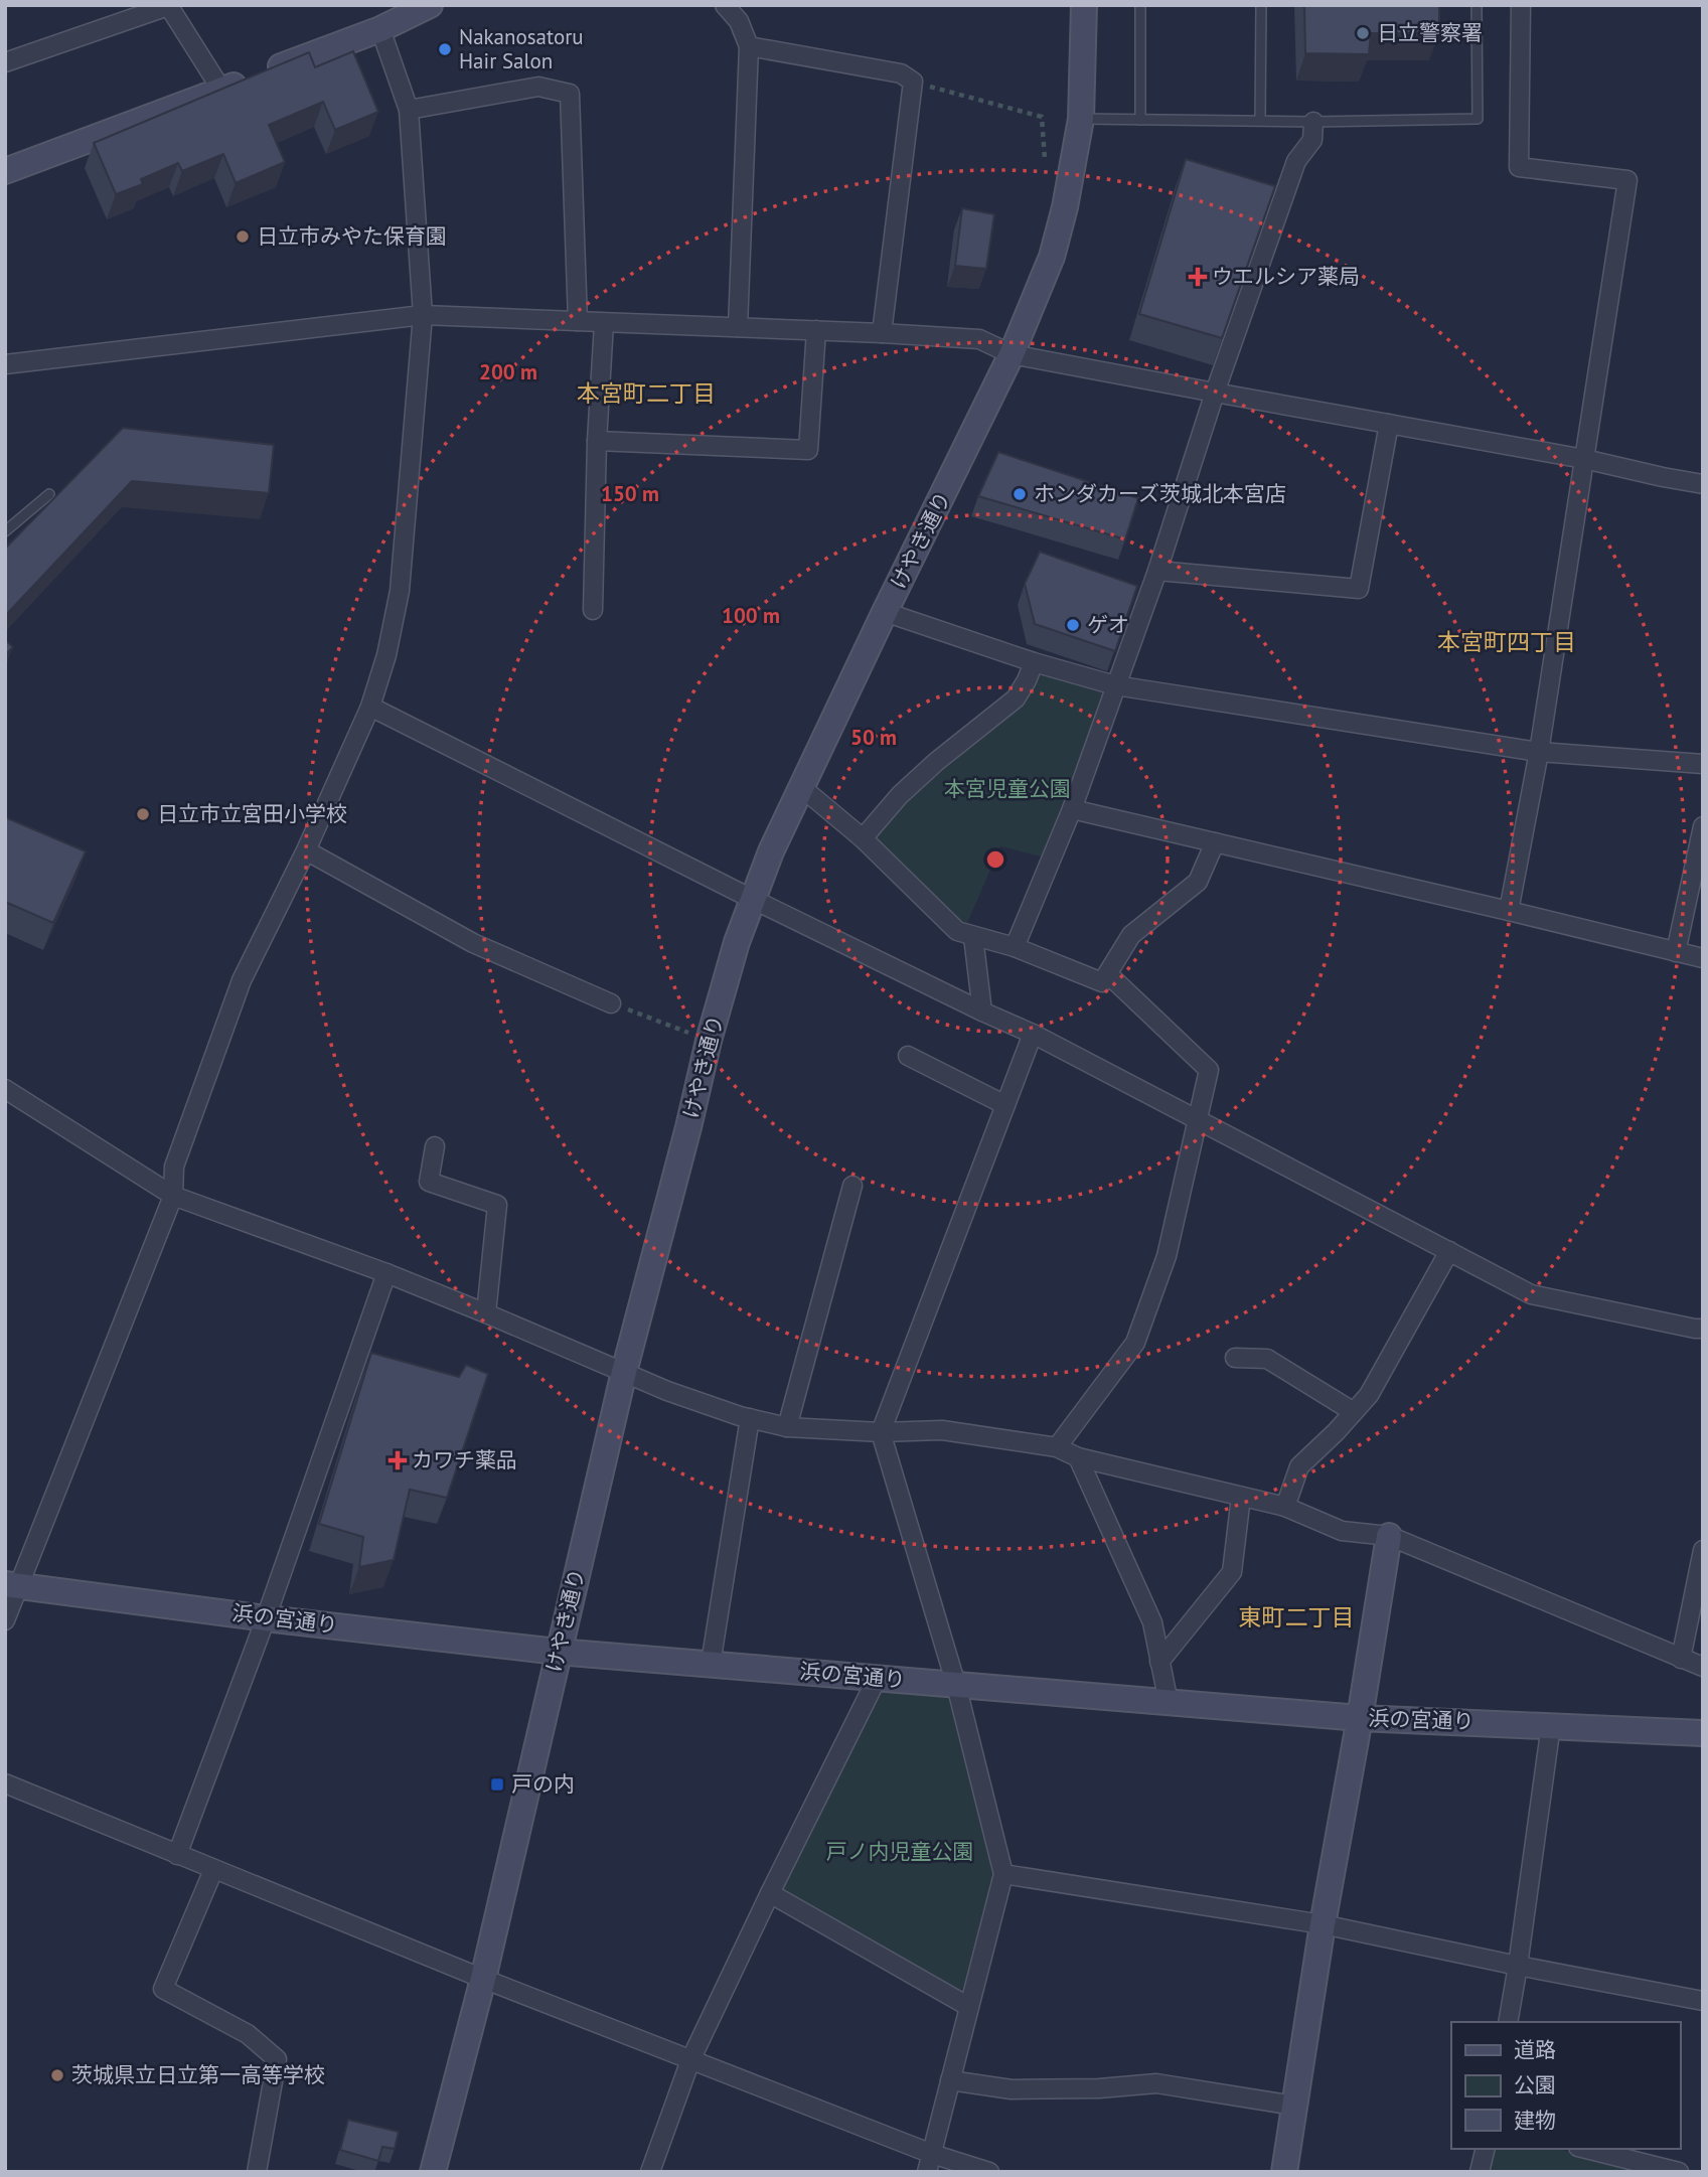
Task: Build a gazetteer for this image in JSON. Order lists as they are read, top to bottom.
{
  "streets": {
    "street": ["けやき通り", "浜の宮通り"]
  },
  "crossings": [
    ["けやき通り", "浜の宮通り"]
  ],
  "districts": ["本宮町二丁目", "本宮町四丁目", "東町二丁目"],
  "parks": ["本宮児童公園", "戸ノ内児童公園"],
  "places": {
    "other": [
      "日立警察署",
      "Nakanosatoru Hair Salon",
      "日立市みやた保育園",
      "ホンダカーズ茨城北本宮店",
      "ゲオ",
      "日立市立宮田小学校",
      "茨城県立日立第一高等学校"
    ],
    "health": ["ウエルシア薬局", "カワチ薬品"],
    "transit": ["戸の内"]
  },
  "legend": ["道路", "公園", "建物"],
  "rings": [
    "200 m",
    "150 m",
    "100 m",
    "50 m"
  ]
}
